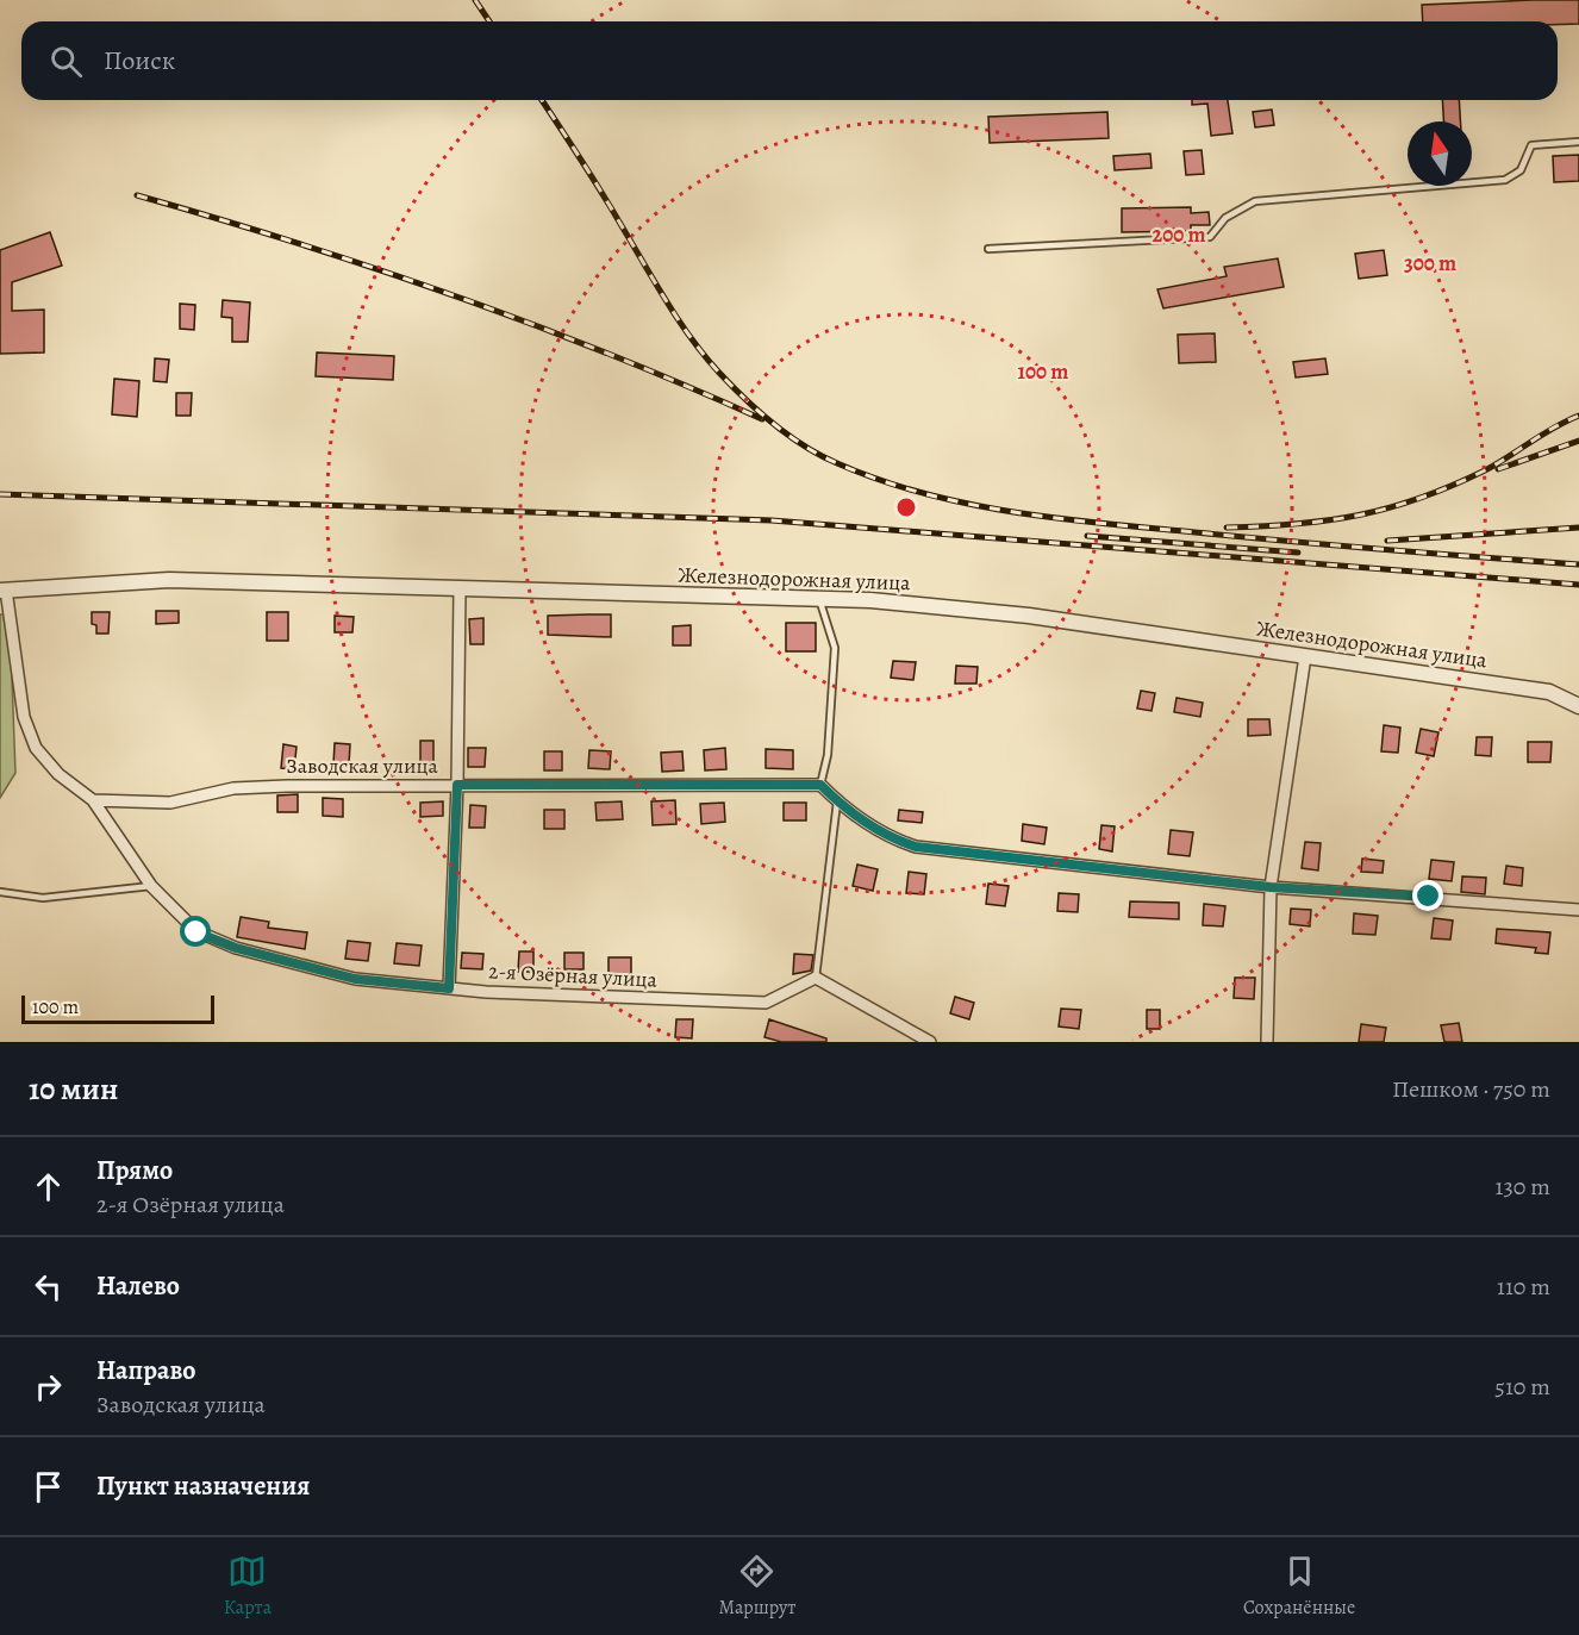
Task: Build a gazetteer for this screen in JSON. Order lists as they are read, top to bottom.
{
  "streets": {
    "street": ["Железнодорожная улица", "Заводская улица", "2-я Озёрная улица"]
  },
  "crossings": [
    ["Заводская улица", "2-я Озёрная улица"]
  ],
  "scale_bar": "100 m",
  "north": "top",
  "page": {
    "search": "Поиск",
    "scale": "100 m",
    "heading": ["10 мин", "Пешком · 750 m"],
    "list": [
      ["Прямо", "2-я Озёрная улица", "130 m"],
      ["Налево", "110 m"],
      ["Направо", "Заводская улица", "510 m"],
      "Пункт назначения"
    ],
    "nav": ["Карта", "Маршрут", "Сохранённые"]
  },
  "rings": ["200 m", "300 m", "100 m"]
}
